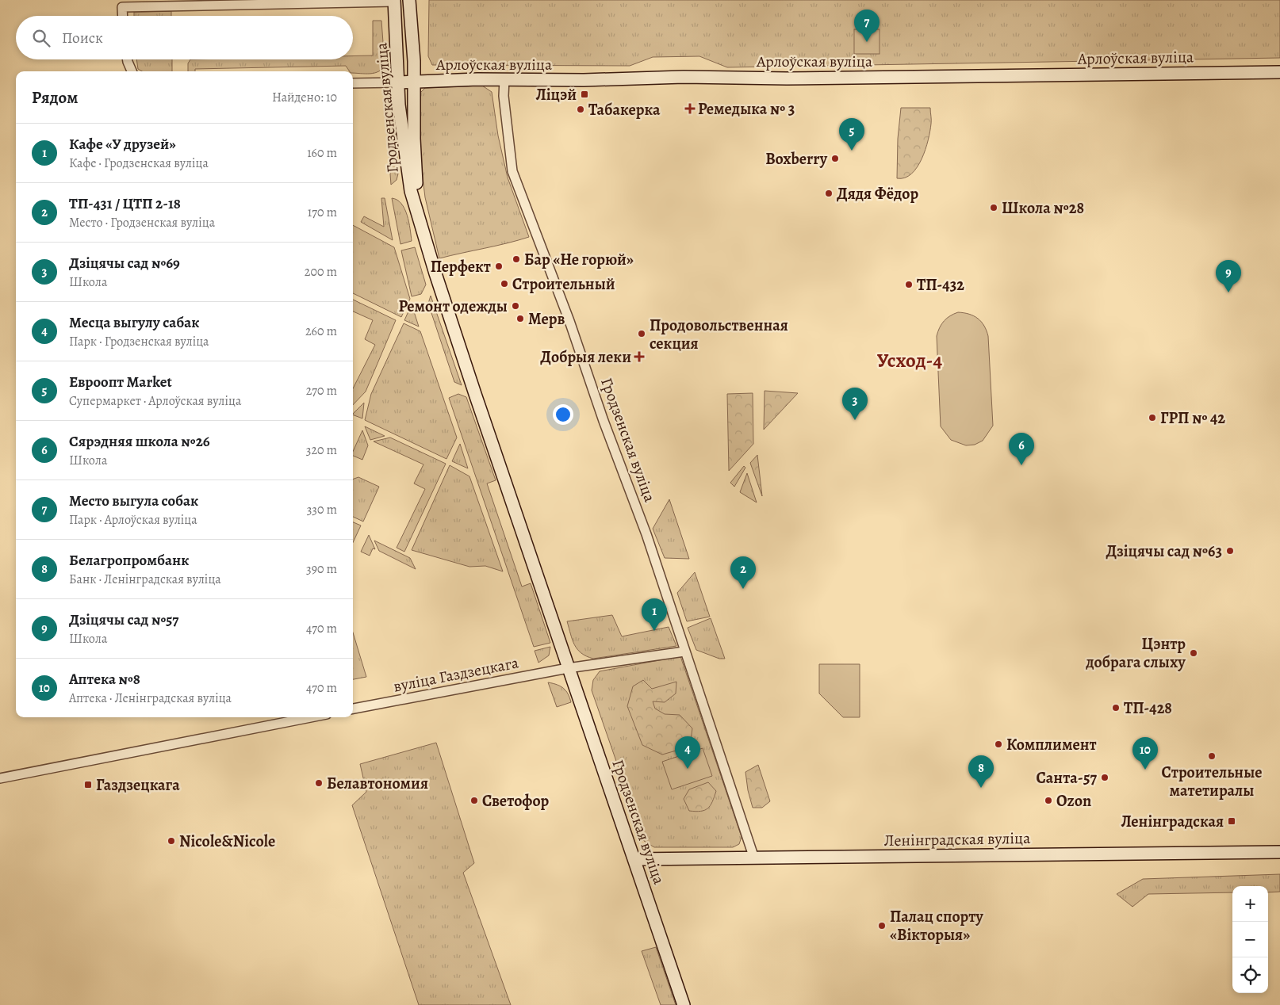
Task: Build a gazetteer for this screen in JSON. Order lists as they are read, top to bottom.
{
  "streets": {
    "main road": ["Арлоўская вуліца", "Гродзенская вуліца", "Ленінградская вуліца"],
    "street": ["вуліца Газдзецкага"]
  },
  "crossings": [
    ["Арлоўская вуліца", "Гродзенская вуліца"],
    ["Гродзенская вуліца", "вуліца Газдзецкага"],
    ["Гродзенская вуліца", "Ленінградская вуліца"]
  ],
  "districts": ["Усход-4"],
  "places": {
    "transit": ["Ліцэй", "Газдзецкага", "Ленінградская"],
    "health": ["Ремедыка № 3", "Добрыя леки"],
    "other": [
      "Табакерка",
      "Boxberry",
      "Дядя Фёдор",
      "Школа №28",
      "Бар «Не горюй»",
      "Перфект",
      "Строительный",
      "ТП-432",
      "Ремонт одежды",
      "Мерв",
      "Продовольственная секция",
      "ГРП № 42",
      "Дзіцячы сад №63",
      "Цэнтр добрага слыху",
      "ТП-428",
      "Комплимент",
      "Строительные матетиралы",
      "Санта-57",
      "Белавтономия",
      "Светофор",
      "Ozon",
      "Nicole&Nicole",
      "Палац спорту «Вікторыя»"
    ]
  },
  "page": {
    "pins": [
      "7",
      "5",
      "9",
      "3",
      "6",
      "2",
      "1",
      "4",
      "10",
      "8"
    ],
    "search": "Поиск",
    "heading": ["Рядом", "Найдено: 10"],
    "list": [
      {
        "mark": "1",
        "name": "Кафе «У друзей»",
        "note": "Кафе · Гродзенская вуліца",
        "value": "160 m"
      },
      {
        "mark": "2",
        "name": "ТП-431 / ЦТП 2-18",
        "note": "Место · Гродзенская вуліца",
        "value": "170 m"
      },
      {
        "mark": "3",
        "name": "Дзіцячы сад №69",
        "note": "Школа",
        "value": "200 m"
      },
      {
        "mark": "4",
        "name": "Месца выгулу сабак",
        "note": "Парк · Гродзенская вуліца",
        "value": "260 m"
      },
      {
        "mark": "5",
        "name": "Евроопт Market",
        "note": "Супермаркет · Арлоўская вуліца",
        "value": "270 m"
      },
      {
        "mark": "6",
        "name": "Сярэдняя школа №26",
        "note": "Школа",
        "value": "320 m"
      },
      {
        "mark": "7",
        "name": "Место выгула собак",
        "note": "Парк · Арлоўская вуліца",
        "value": "330 m"
      },
      {
        "mark": "8",
        "name": "Белагропромбанк",
        "note": "Банк · Ленінградская вуліца",
        "value": "390 m"
      },
      {
        "mark": "9",
        "name": "Дзіцячы сад №57",
        "note": "Школа",
        "value": "470 m"
      },
      {
        "mark": "10",
        "name": "Аптека №8",
        "note": "Аптека · Ленінградская вуліца",
        "value": "470 m"
      }
    ],
    "map_buttons": ["+", "−"]
  }
}
